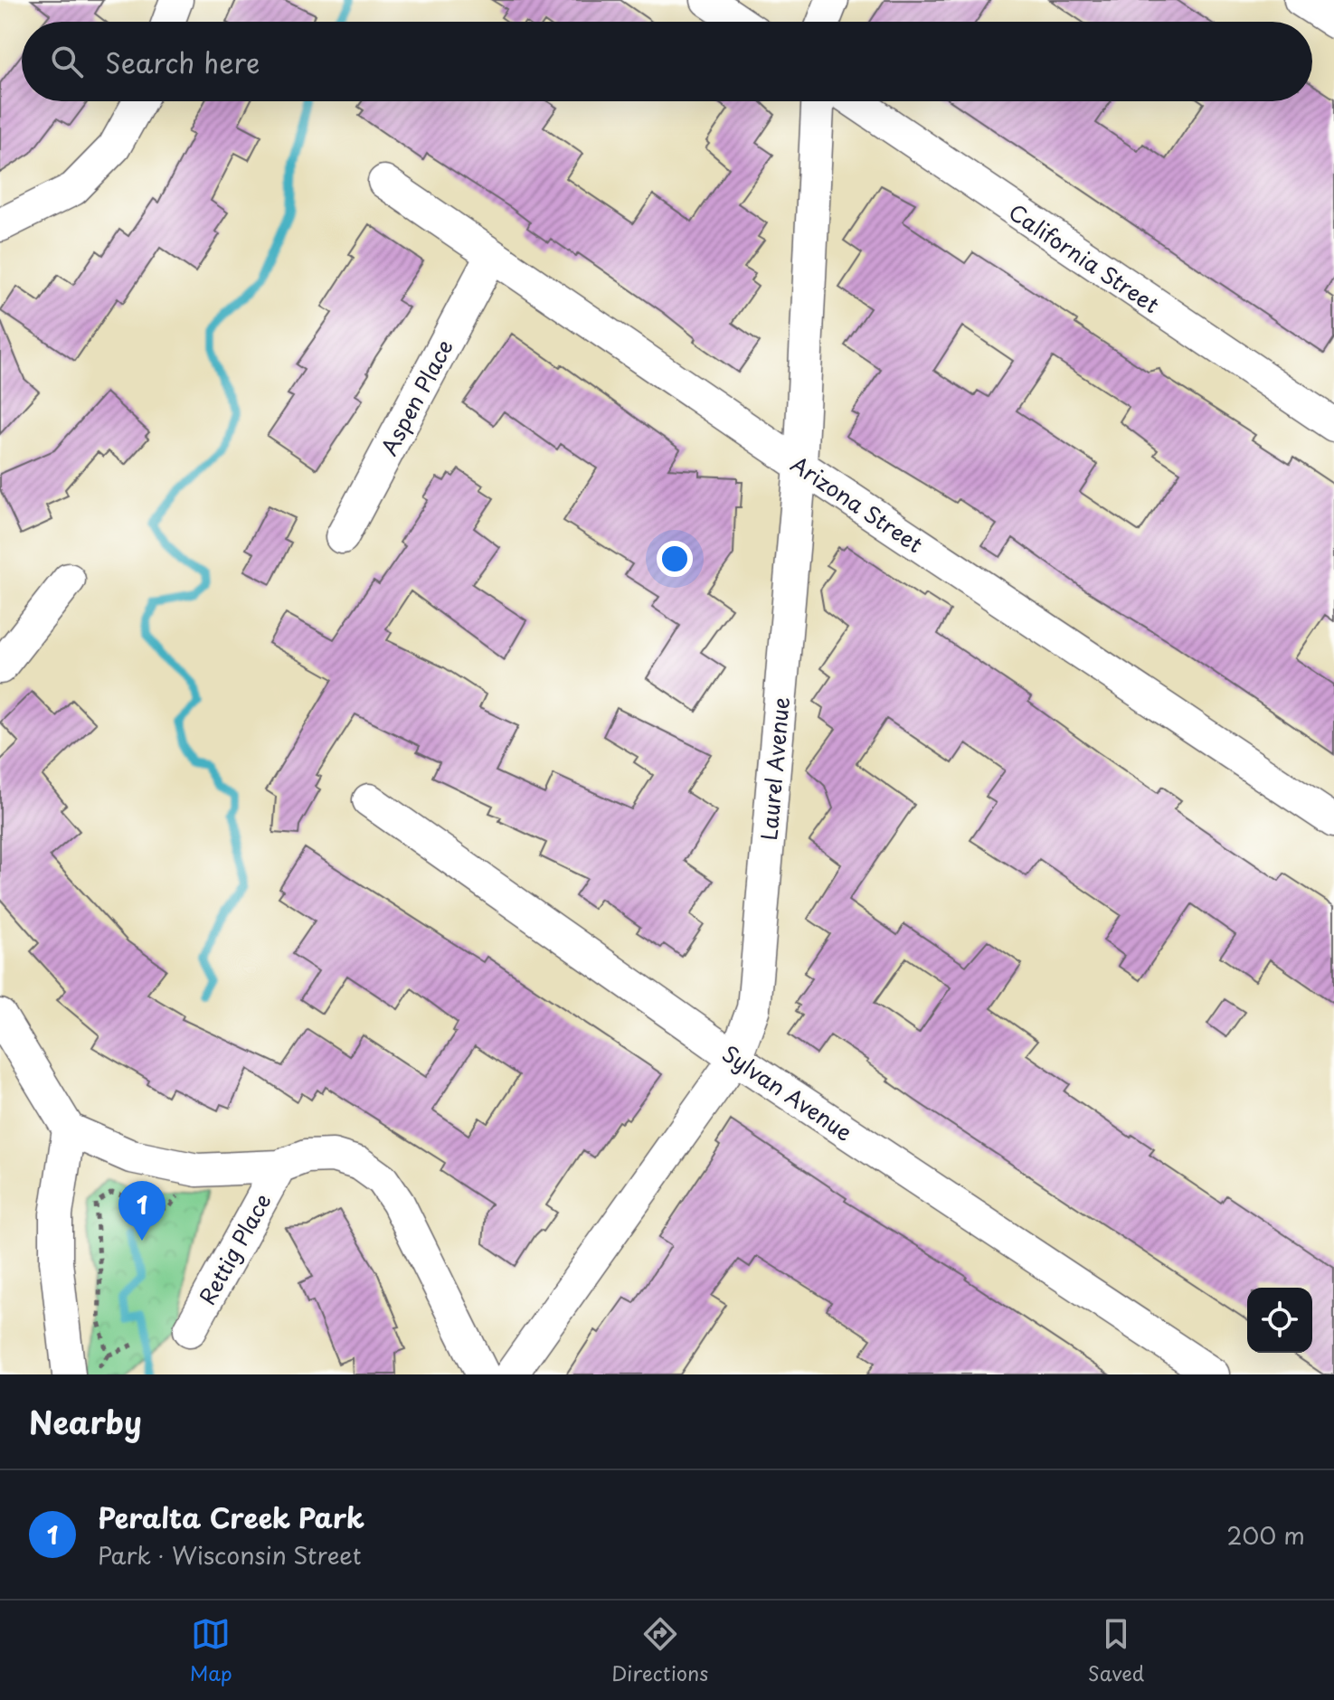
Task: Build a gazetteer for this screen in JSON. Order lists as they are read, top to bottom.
{
  "streets": {
    "street": [
      "California Street",
      "Aspen Place",
      "Arizona Street",
      "Laurel Avenue",
      "Sylvan Avenue",
      "Rettig Place"
    ]
  },
  "crossings": [
    ["Aspen Place", "Arizona Street"],
    ["Arizona Street", "Laurel Avenue"],
    ["Laurel Avenue", "Sylvan Avenue"]
  ],
  "page": {
    "search": "Search here",
    "pins": "1",
    "heading": "Nearby",
    "list": [
      {
        "mark": "1",
        "name": "Peralta Creek Park",
        "note": "Park · Wisconsin Street",
        "value": "200 m"
      }
    ],
    "nav": ["Map", "Directions", "Saved"]
  }
}
